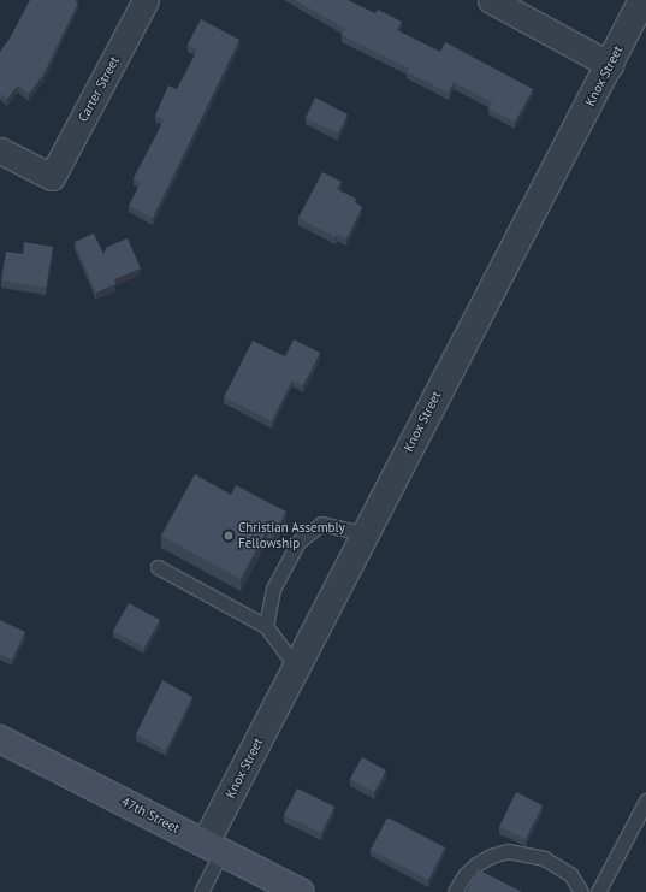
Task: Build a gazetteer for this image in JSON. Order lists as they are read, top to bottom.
{
  "streets": {
    "main road": ["47th Street"],
    "street": ["Knox Street", "Carter Street"]
  },
  "crossings": [
    ["Knox Street", "47th Street"]
  ],
  "places": ["Christian Assembly Fellowship"]
}
